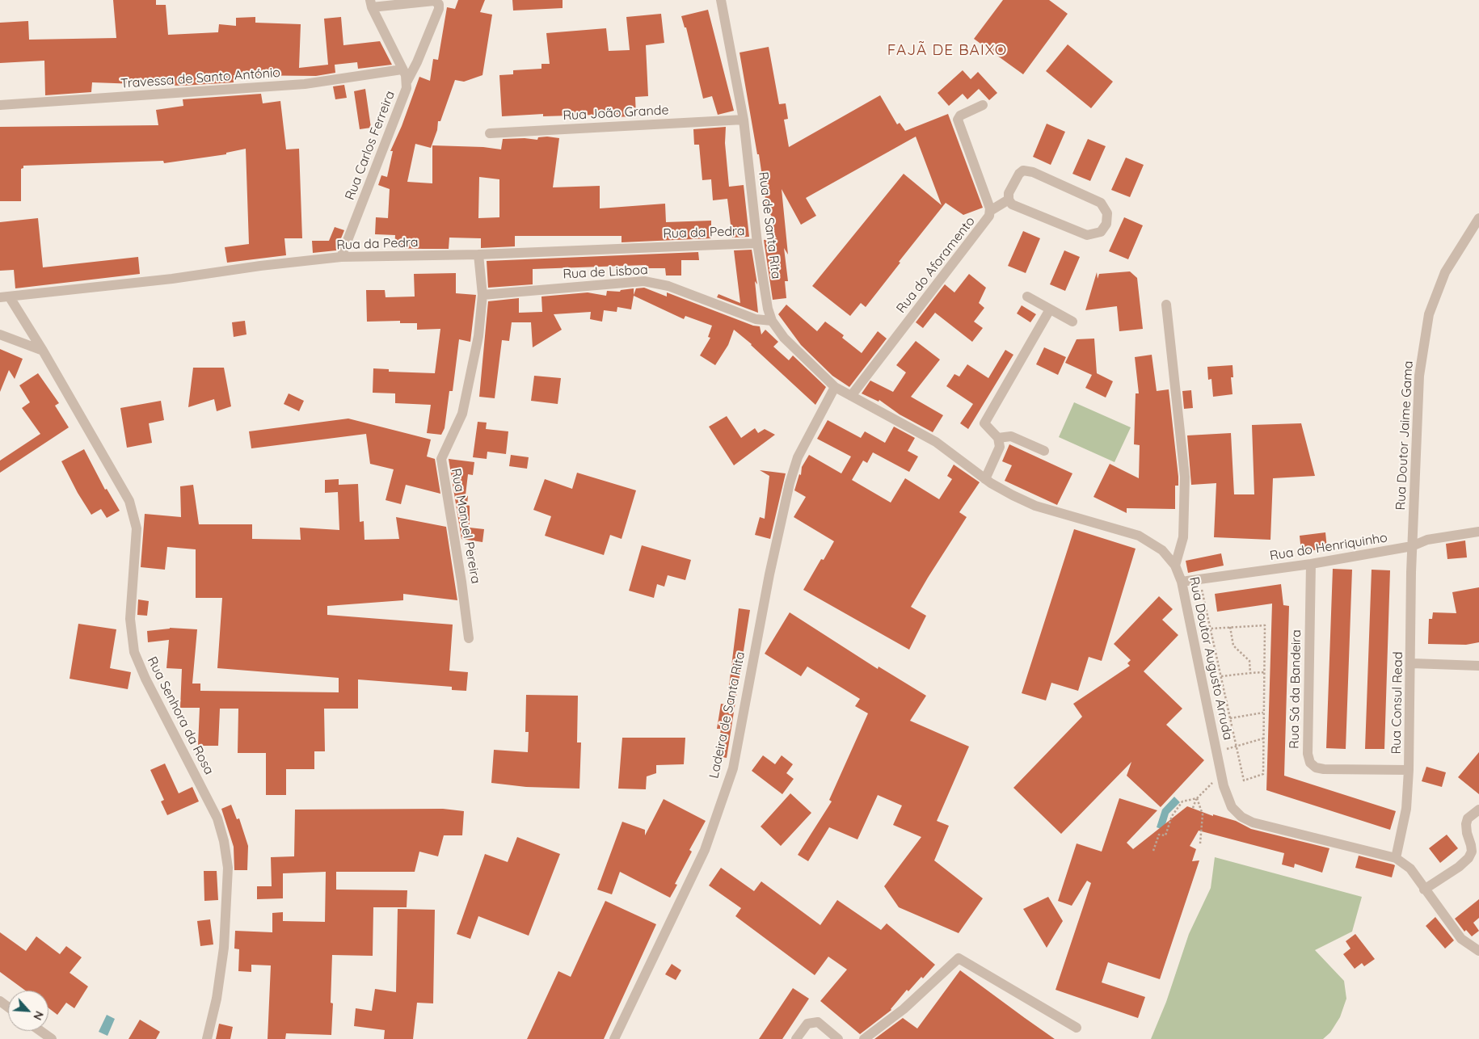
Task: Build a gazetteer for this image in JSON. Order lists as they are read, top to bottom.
{
  "streets": {
    "street": [
      "Travessa de Santo António",
      "Rua João Grande",
      "Rua Carlos Ferreira",
      "Rua de Santa Rita",
      "Rua da Pedra",
      "Rua do Aforamento",
      "Rua de Lisboa",
      "Rua Doutor Jaime Gama",
      "Rua Manuel Pereira",
      "Rua do Henriquinho",
      "Rua Doutor Augusto Arruda",
      "Rua Sá da Bandeira",
      "Rua Consul Read",
      "Ladeira de Santa Rita",
      "Rua Senhora da Rosa"
    ]
  },
  "crossings": [
    ["Travessa de Santo António", "Rua Carlos Ferreira"],
    ["Rua João Grande", "Rua de Santa Rita"],
    ["Rua Carlos Ferreira", "Rua da Pedra"],
    ["Rua de Santa Rita", "Rua da Pedra"],
    ["Rua de Santa Rita", "Rua do Aforamento"],
    ["Rua de Santa Rita", "Rua de Lisboa"],
    ["Rua de Santa Rita", "Rua Doutor Augusto Arruda"],
    ["Rua de Santa Rita", "Ladeira de Santa Rita"],
    ["Rua da Pedra", "Rua Manuel Pereira"],
    ["Rua da Pedra", "Rua Senhora da Rosa"],
    ["Rua do Aforamento", "Rua Doutor Augusto Arruda"],
    ["Rua de Lisboa", "Rua Manuel Pereira"],
    ["Rua Doutor Jaime Gama", "Rua do Henriquinho"],
    ["Rua Doutor Jaime Gama", "Rua Consul Read"],
    ["Rua do Henriquinho", "Rua Doutor Augusto Arruda"],
    ["Rua do Henriquinho", "Rua Sá da Bandeira"],
    ["Rua do Henriquinho", "Rua Consul Read"],
    ["Rua Doutor Augusto Arruda", "Rua Consul Read"],
    ["Rua Sá da Bandeira", "Rua Consul Read"]
  ],
  "districts": ["FAJÃ DE BAIXO"],
  "north": "bottom right"
}
